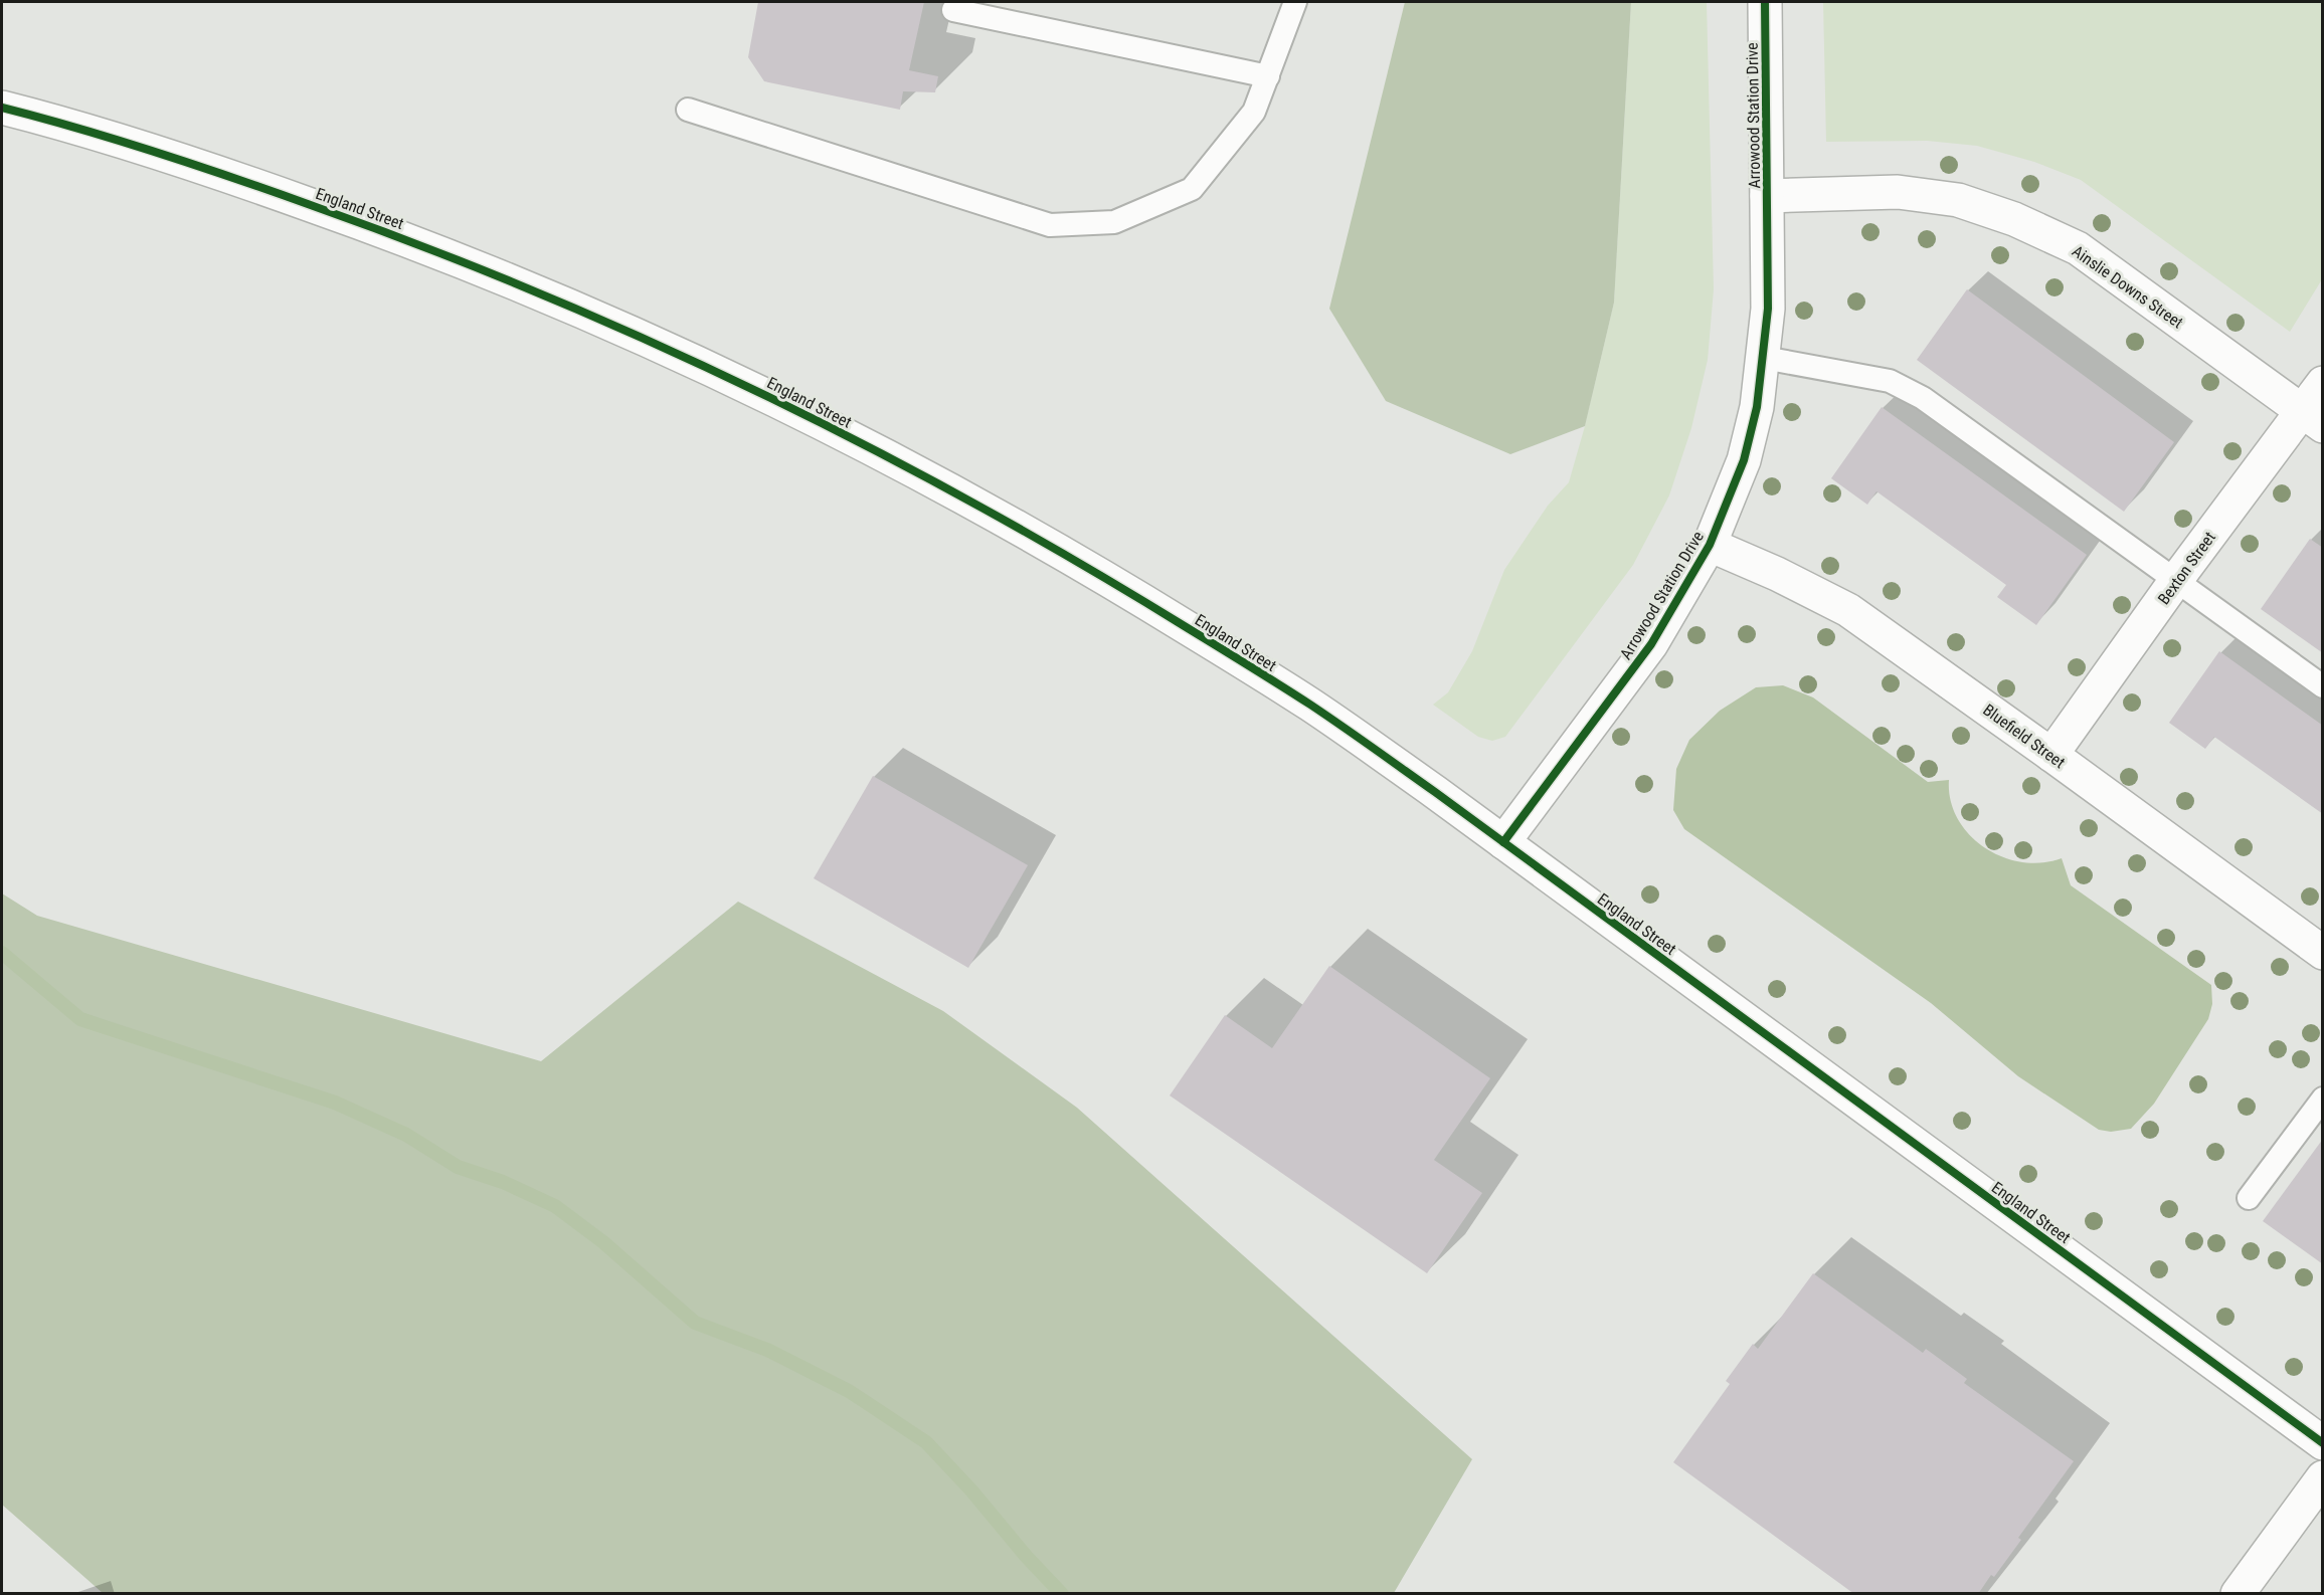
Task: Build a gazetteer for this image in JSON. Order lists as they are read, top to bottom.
{
  "streets": {
    "street": [
      "Arrowood Station Drive",
      "England Street",
      "Ainslie Downs Street",
      "Bexton Street",
      "Bluefield Street"
    ]
  },
  "crossings": [
    ["Arrowood Station Drive", "England Street"],
    ["Arrowood Station Drive", "Ainslie Downs Street"],
    ["Arrowood Station Drive", "Bluefield Street"],
    ["Ainslie Downs Street", "Bexton Street"],
    ["Bexton Street", "Bluefield Street"]
  ]
}
